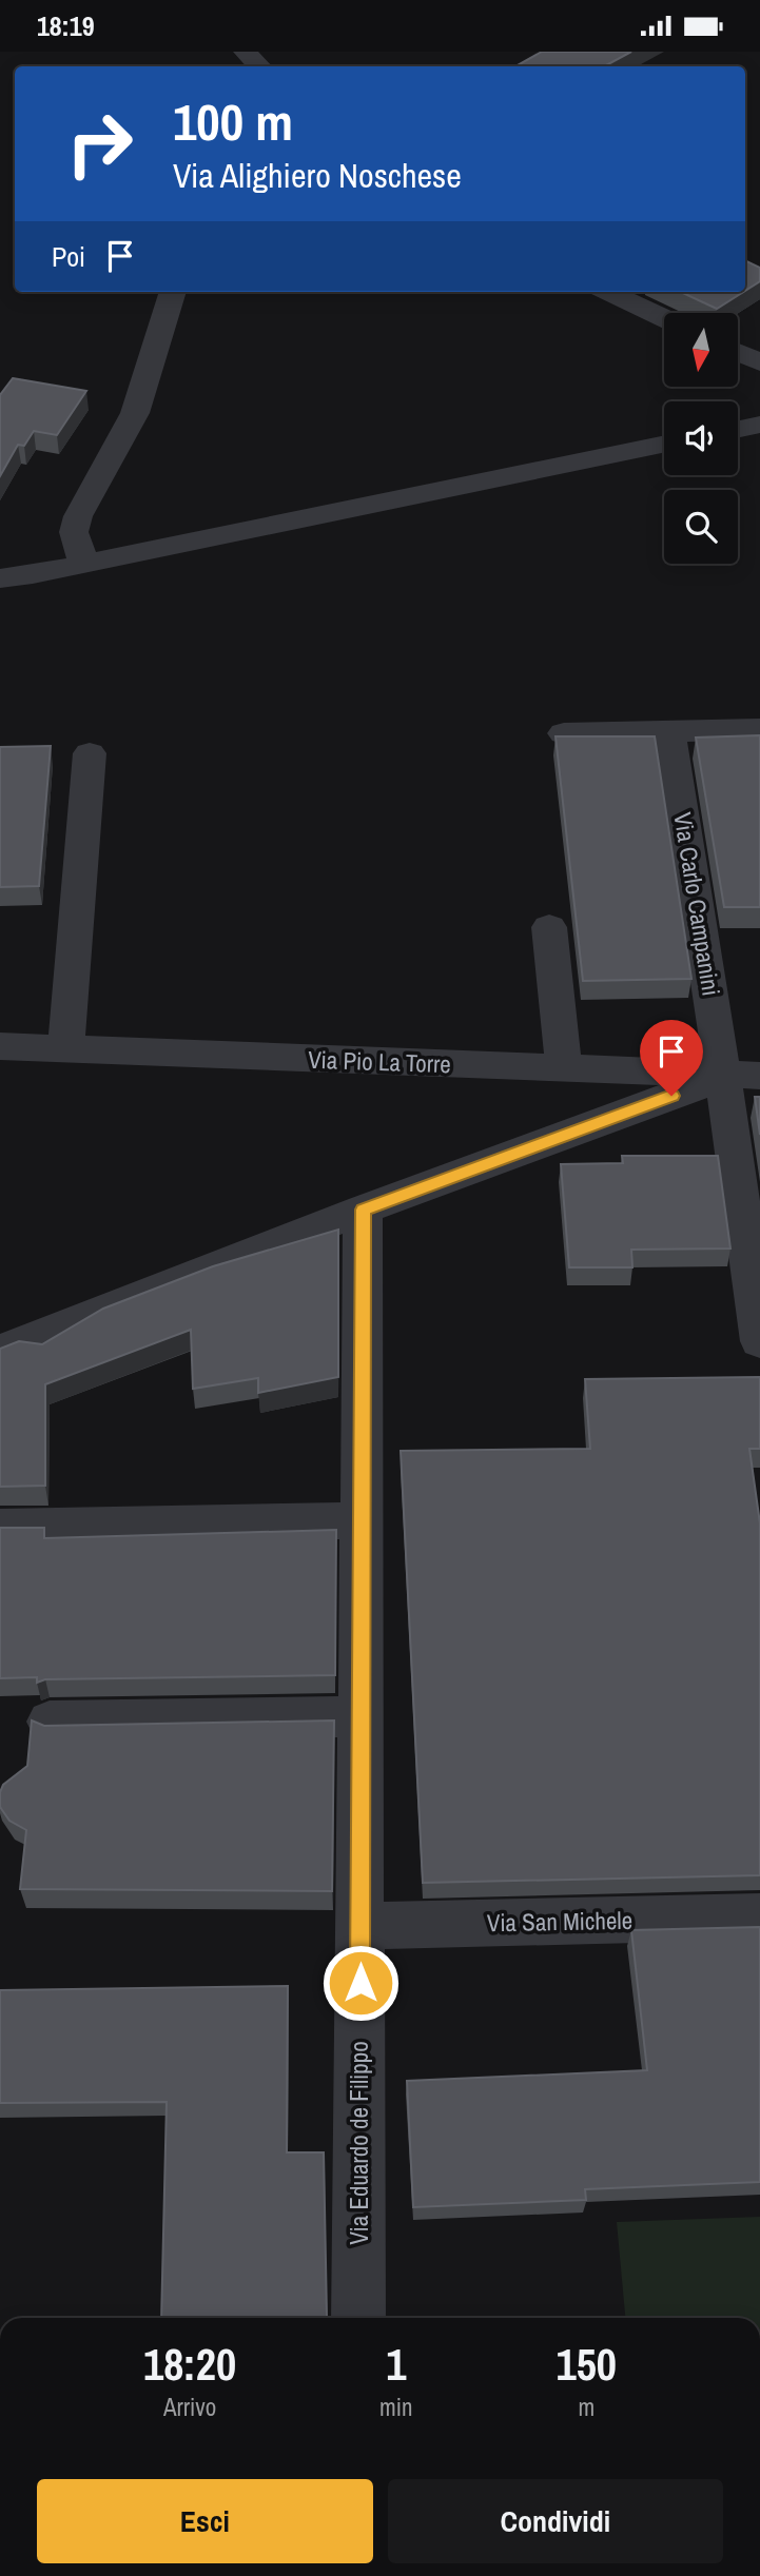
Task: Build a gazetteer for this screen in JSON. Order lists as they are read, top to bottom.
{
  "streets": {
    "street": [
      "Via Carlo Campanini",
      "Via Pio La Torre",
      "Via San Michele",
      "Via Eduardo de Filippo"
    ]
  },
  "crossings": [
    ["Via Carlo Campanini", "Via Pio La Torre"],
    ["Via San Michele", "Via Eduardo de Filippo"]
  ],
  "north": "bottom",
  "page": {
    "status": "18:19",
    "turn": ["100 m", "Via Alighiero Noschese"],
    "then": "Poi",
    "eta": [
      "18:20",
      "Arrivo",
      "1",
      "min",
      "150",
      "m"
    ],
    "buttons": ["Esci", "Condividi"]
  }
}
